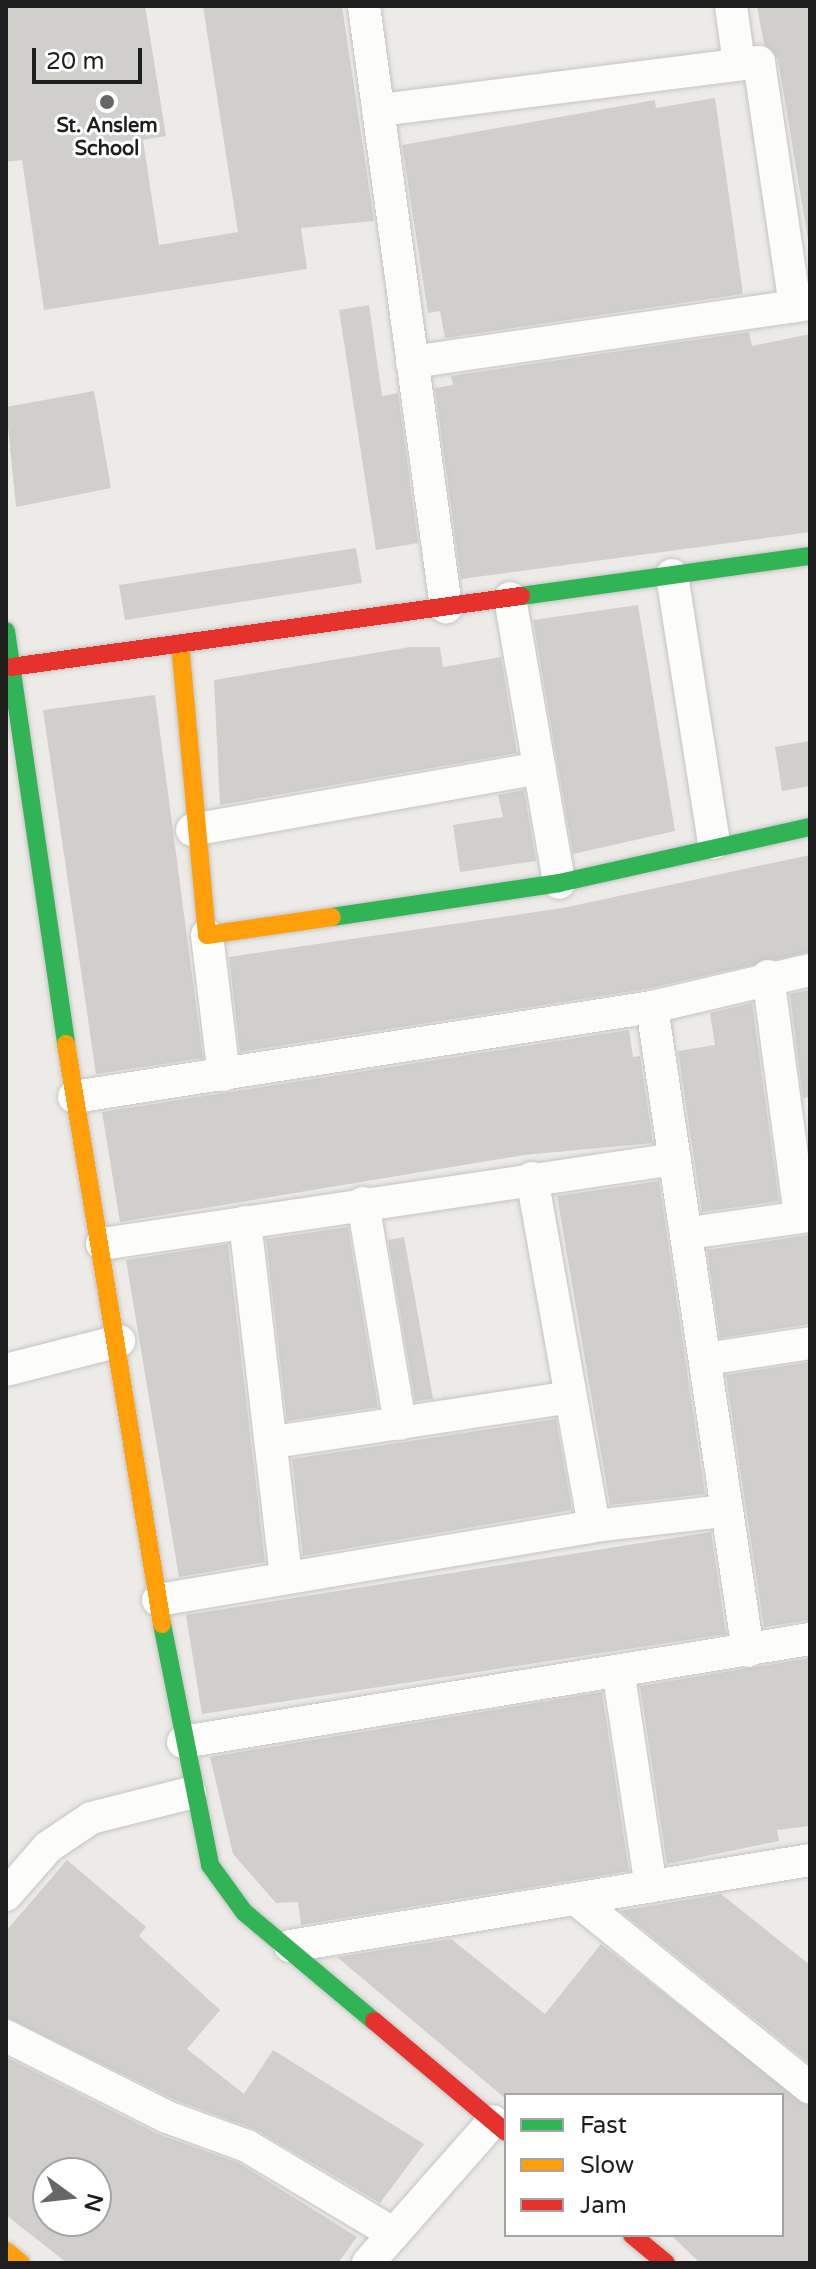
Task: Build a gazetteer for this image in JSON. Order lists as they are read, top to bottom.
{
  "places": ["St. Anslem School"],
  "legend": ["Fast", "Slow", "Jam"],
  "scale_bar": "20 m",
  "north": "right"
}
